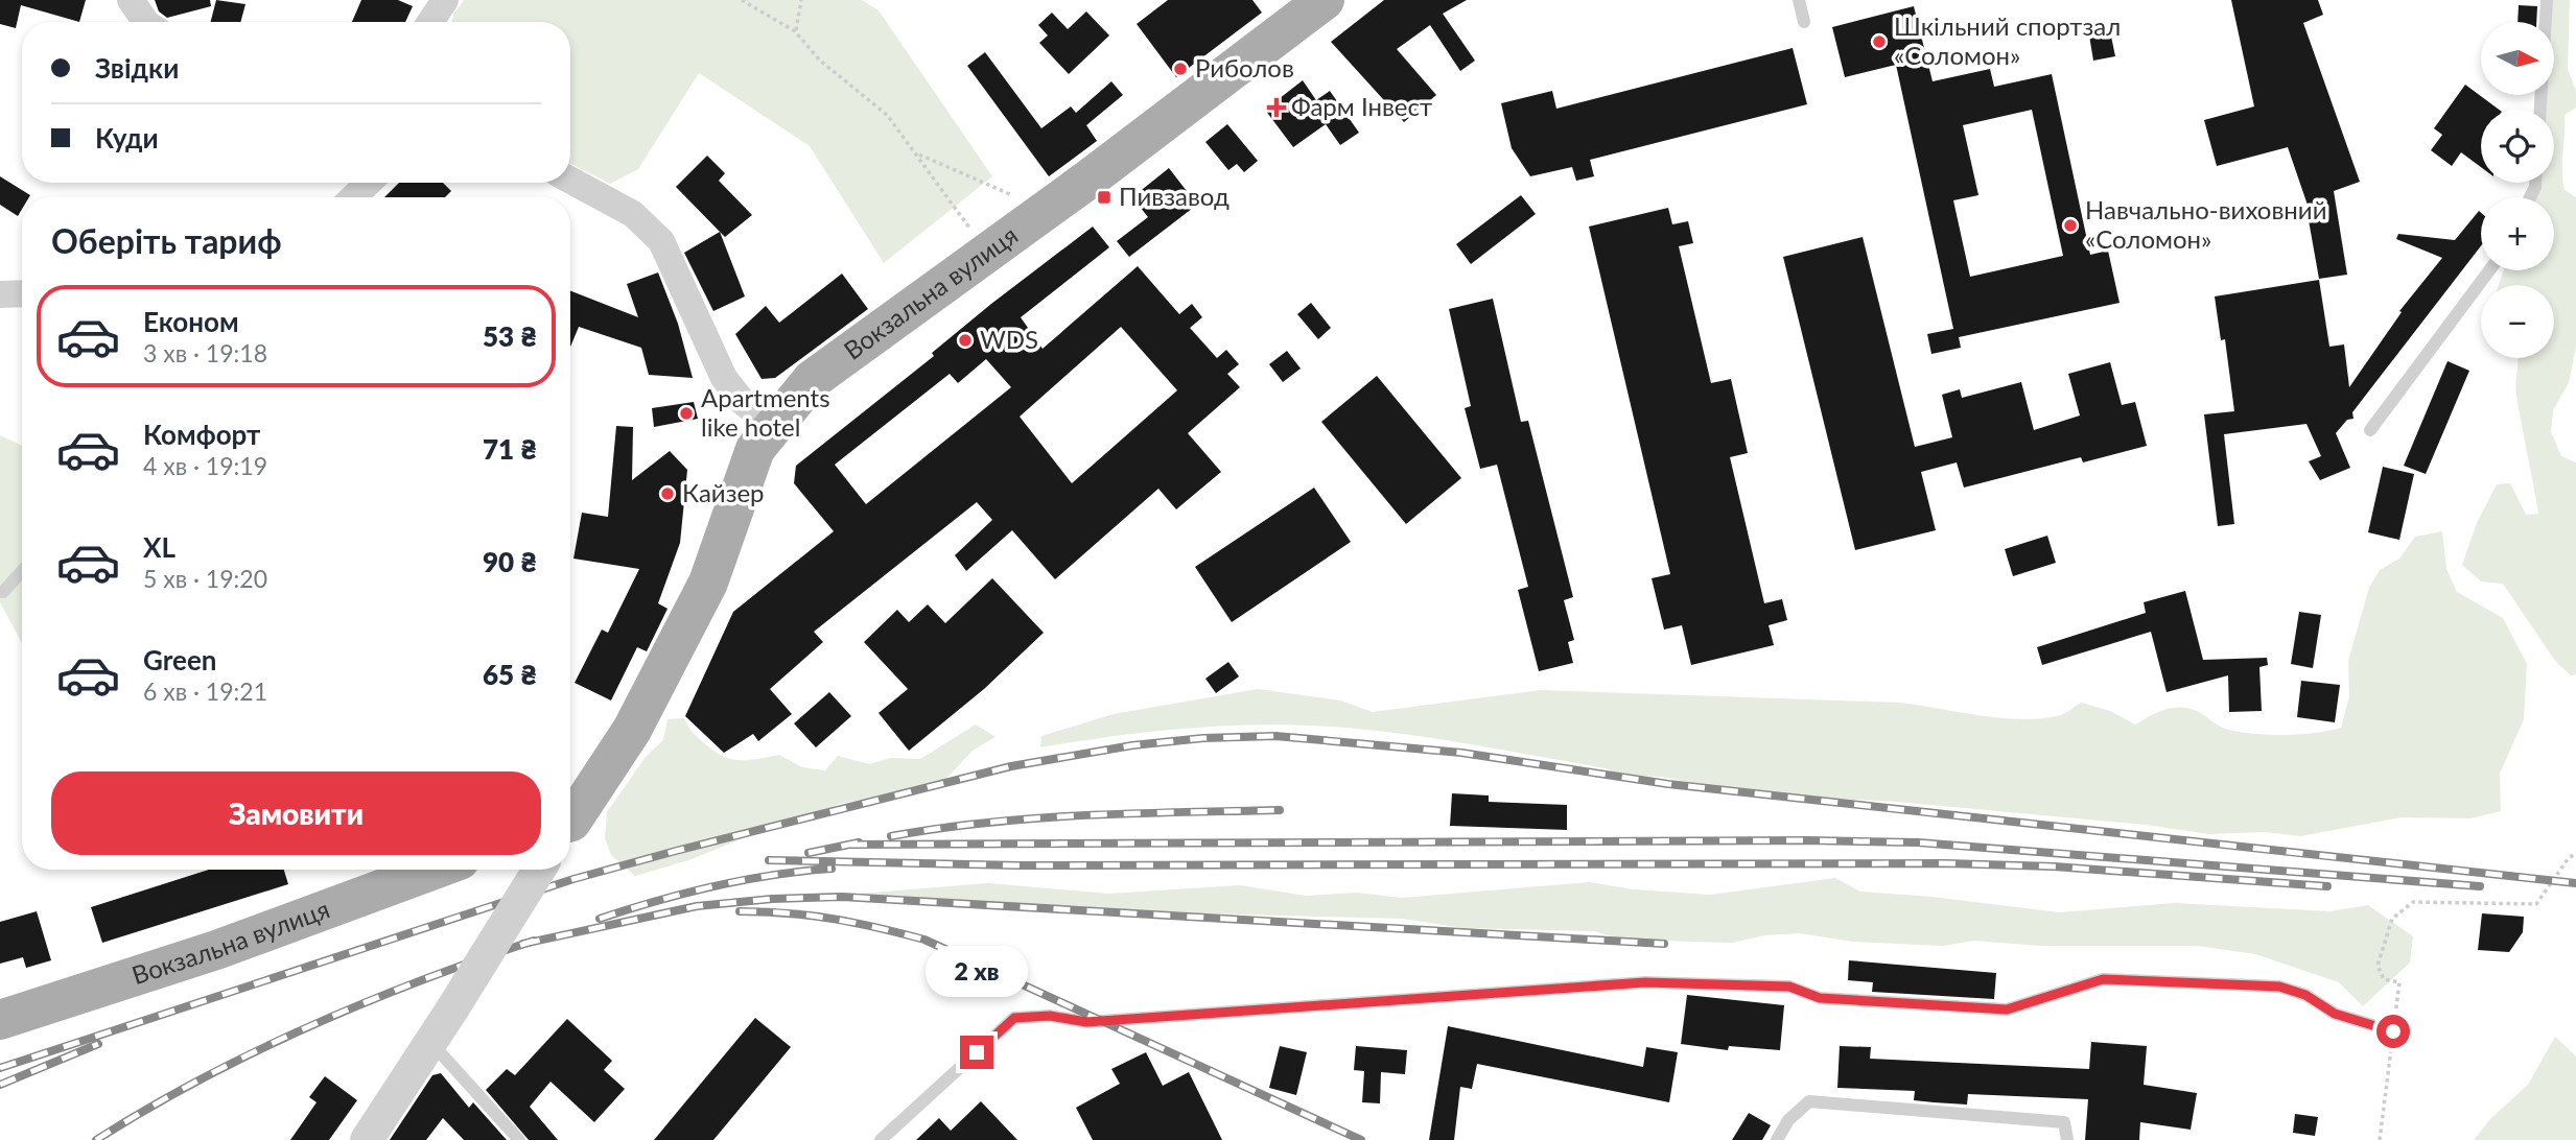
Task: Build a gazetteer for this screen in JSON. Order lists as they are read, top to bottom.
{
  "streets": {
    "main road": ["Вокзальна вулиця"]
  },
  "places": {
    "other": [
      "Шкільний спортзал «Соломон»",
      "Риболов",
      "Навчально-виховний «Соломон»",
      "WDS",
      "Apartments like hotel",
      "Кайзер"
    ],
    "health": ["Фарм Інвест"],
    "transit": ["Пивзавод"]
  },
  "north": "right",
  "page": {
    "map_buttons": ["+", "−"],
    "banner": ["Звідки", "Куди"],
    "heading": "Оберіть тариф",
    "list": [
      {
        "name": "Економ",
        "note": "3 хв · 19:18",
        "value": "53 ₴"
      },
      {
        "name": "Комфорт",
        "note": "4 хв · 19:19",
        "value": "71 ₴"
      },
      {
        "name": "XL",
        "note": "5 хв · 19:20",
        "value": "90 ₴"
      },
      {
        "name": "Green",
        "note": "6 хв · 19:21",
        "value": "65 ₴"
      }
    ],
    "buttons": "Замовити",
    "bubble": "2 хв"
  }
}
